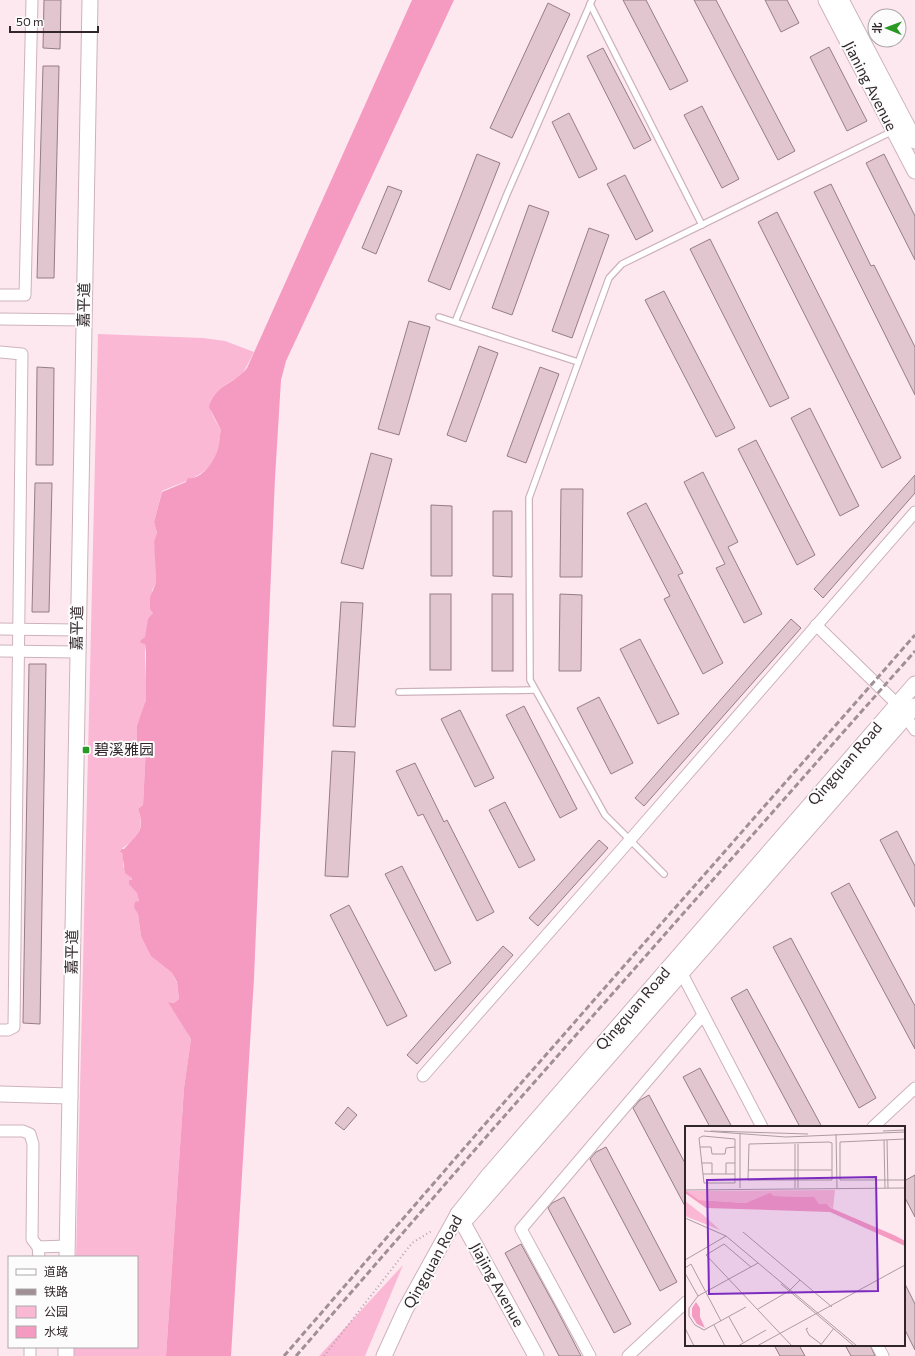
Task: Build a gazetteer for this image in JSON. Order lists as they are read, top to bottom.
{
  "streets": {
    "street": [
      "Jianing Avenue",
      "嘉平道",
      "Qingquan Road",
      "Jiajing Avenue"
    ]
  },
  "crossings": [
    ["Qingquan Road", "Jiajing Avenue"]
  ],
  "places": {
    "transit": ["碧溪雅园"]
  },
  "legend": [
    "道路",
    "铁路",
    "公园",
    "水域"
  ],
  "scale_bar": "50 m",
  "north": "left"
}
